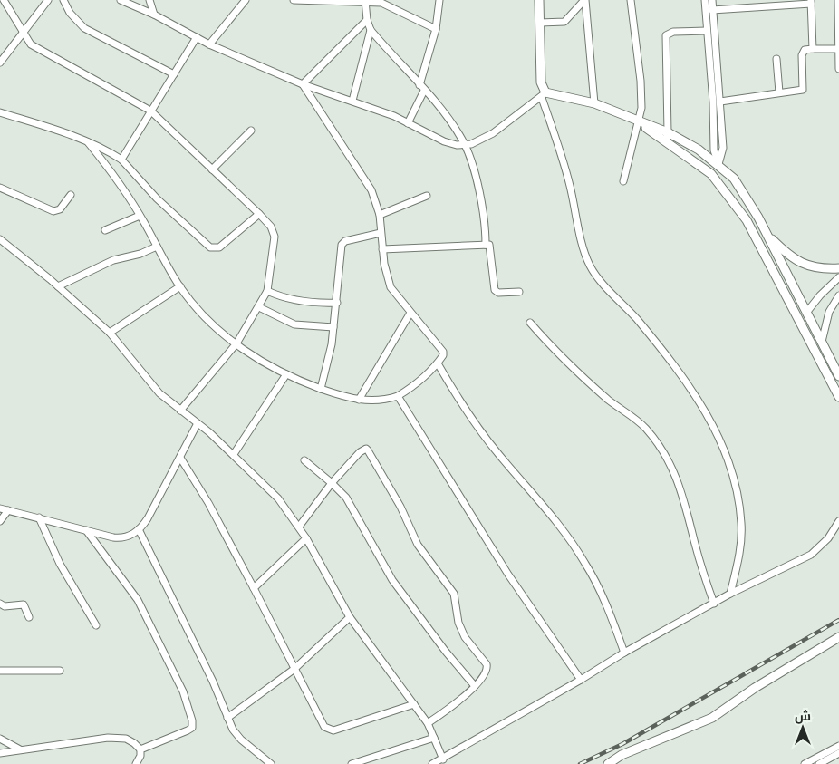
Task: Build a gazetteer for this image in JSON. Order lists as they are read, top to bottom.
{
  "north": "top"
}
